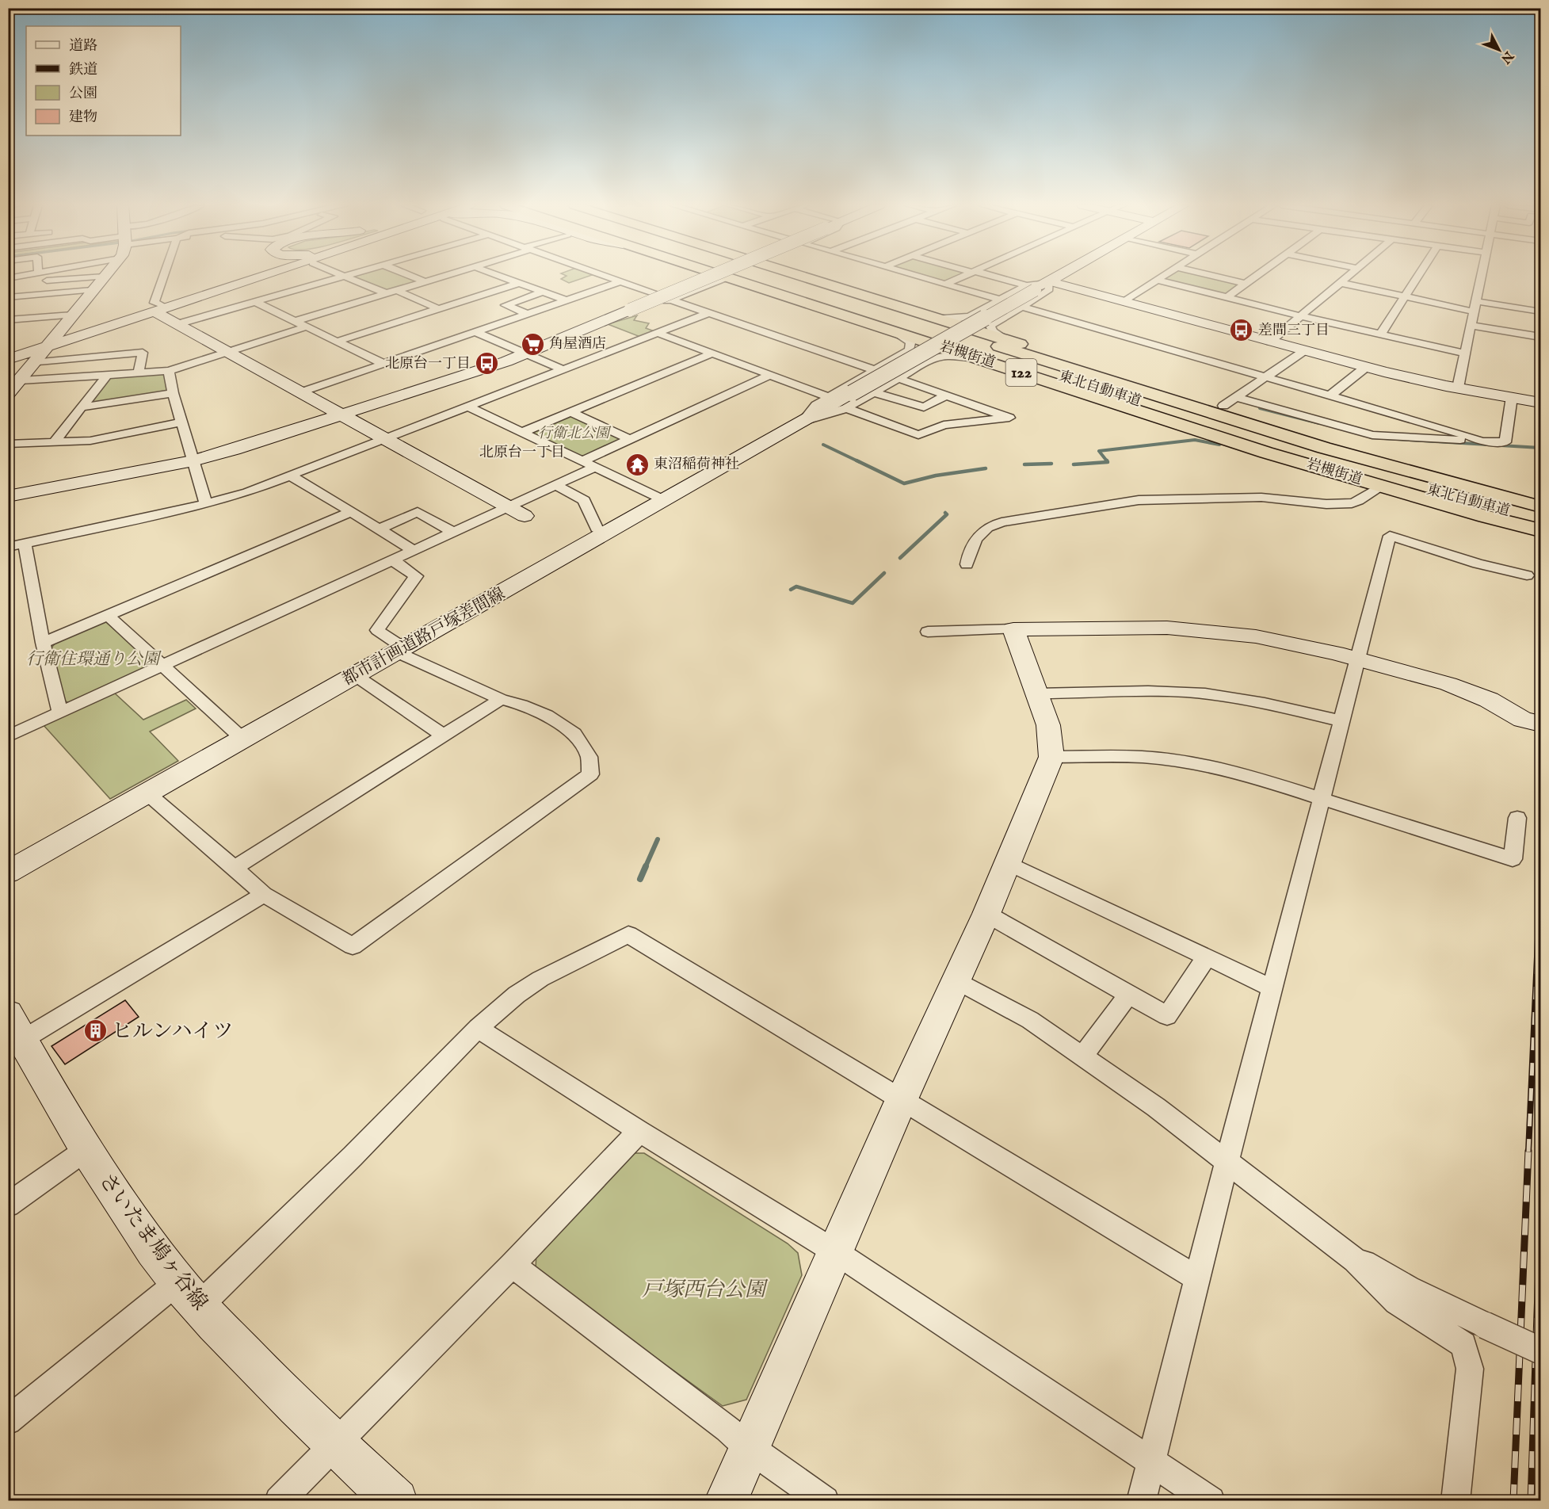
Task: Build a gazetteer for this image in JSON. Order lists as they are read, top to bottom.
{
  "streets": {
    "highway": ["岩槻街道", "122", "東北自動車道"],
    "street": ["都市計画道路戸塚差間線", "さいたま鳩ヶ谷線"]
  },
  "districts": ["北原台一丁目"],
  "parks": ["行衛北公園", "行衛住環通り公園", "戸塚西台公園"],
  "places": {
    "bus stop": ["差間三丁目", "北原台一丁目"],
    "supermarket": ["角屋酒店"],
    "temple": ["東沼稲荷神社"],
    "building": ["ヒルンハイツ"]
  },
  "legend": [
    "道路",
    "鉄道",
    "公園",
    "建物"
  ],
  "north": "bottom right"
}
